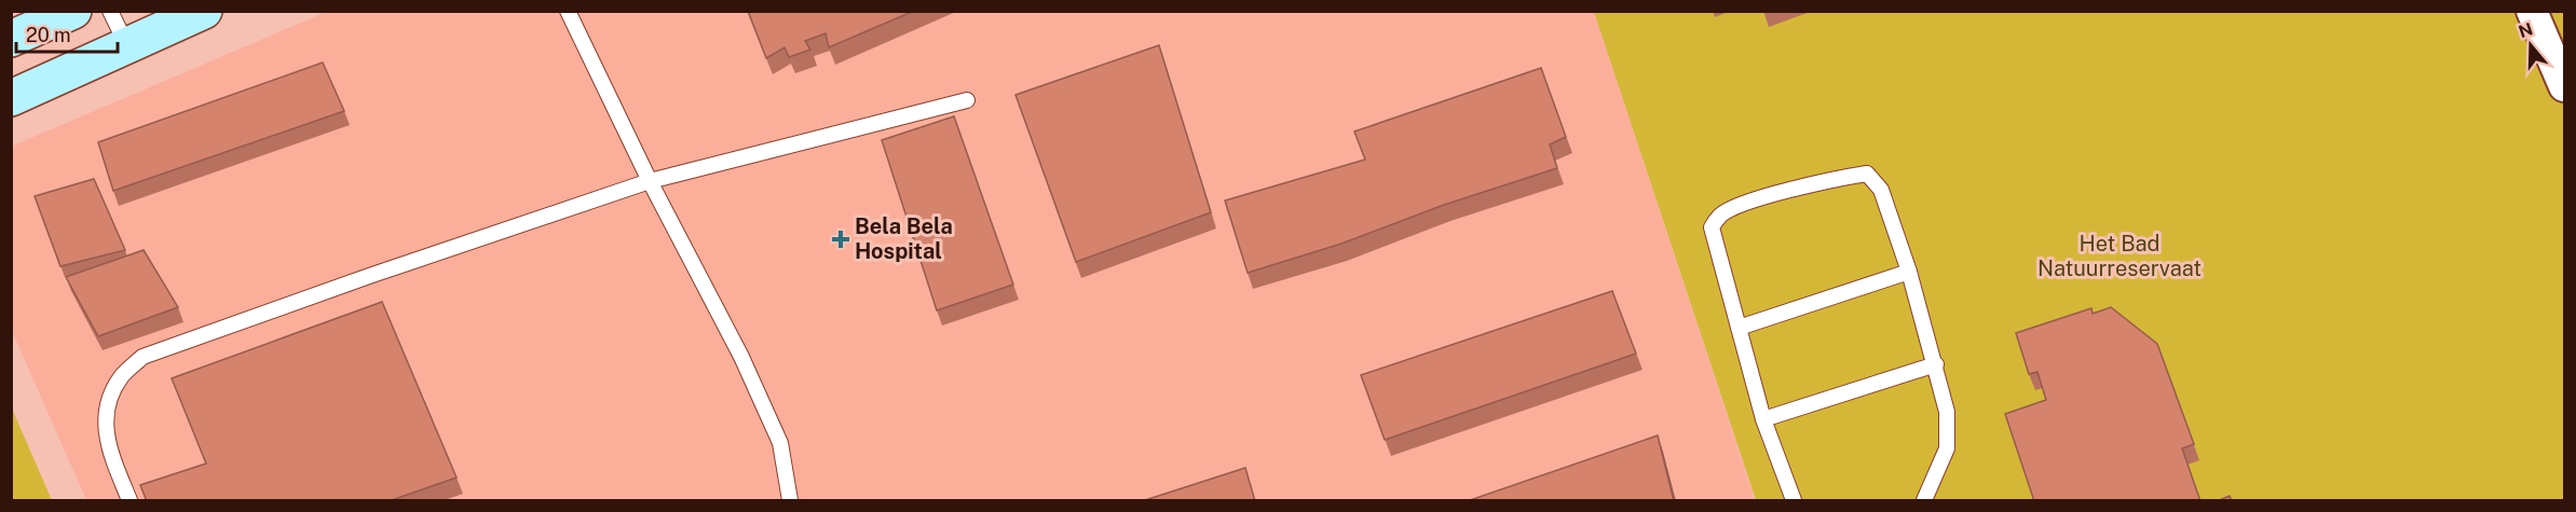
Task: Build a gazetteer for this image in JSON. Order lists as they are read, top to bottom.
{
  "parks": ["Het Bad Natuurreservaat"],
  "places": {
    "health": ["Bela Bela Hospital"]
  },
  "scale_bar": "20 m",
  "north": "top"
}
